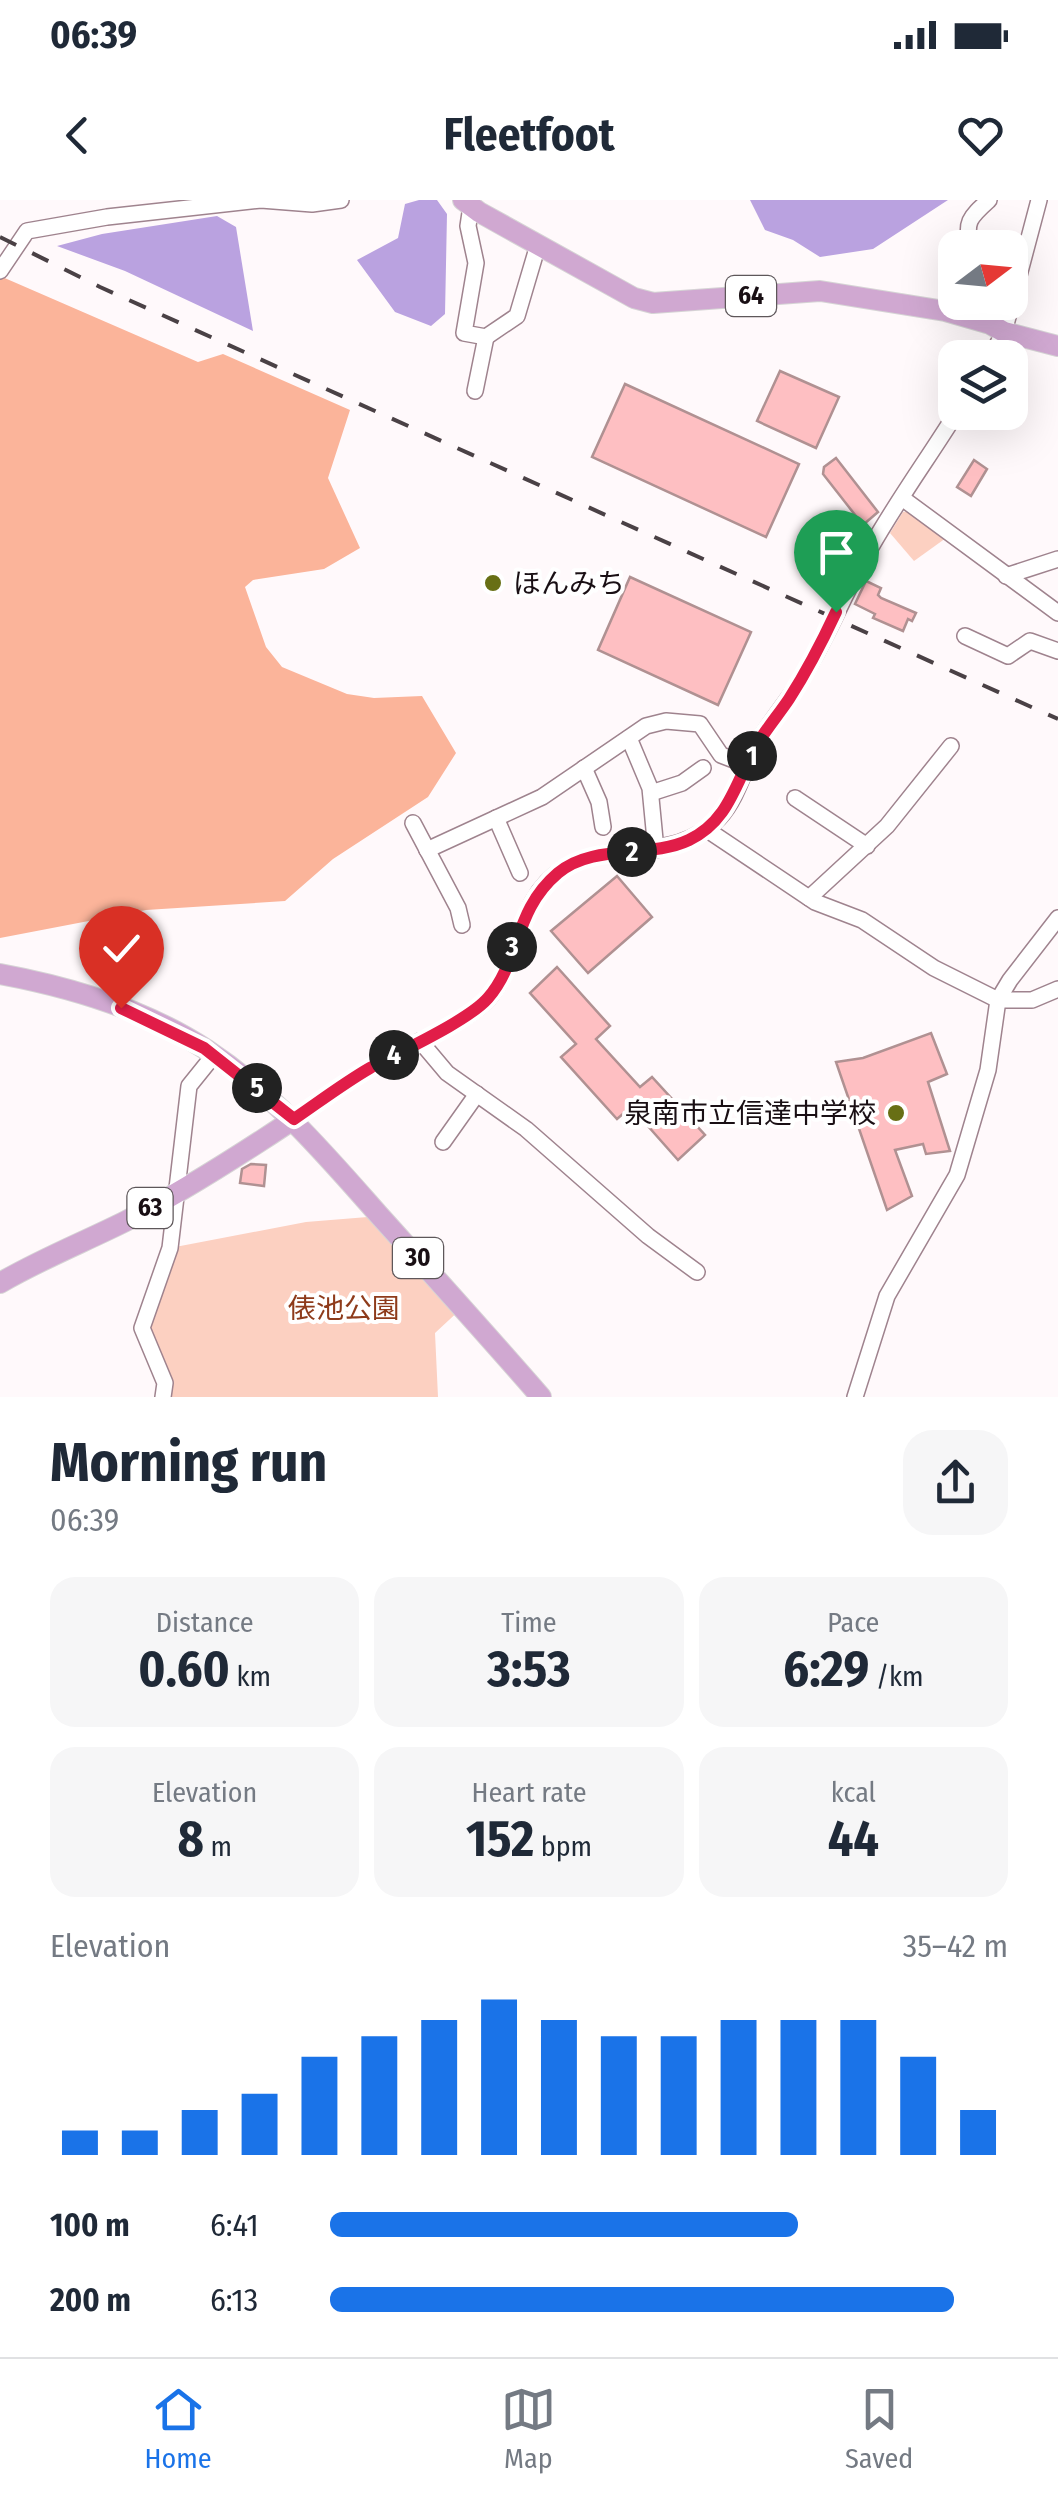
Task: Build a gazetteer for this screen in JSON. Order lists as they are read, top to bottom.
{
  "streets": {
    "main road": ["64", "63", "30"]
  },
  "crossings": [
    ["63", "30"]
  ],
  "parks": ["俵池公園"],
  "places": ["ほんみち", "泉南市立信達中学校"],
  "north": "right",
  "page": {
    "status": "06:39",
    "header": "Fleetfoot",
    "pins": [
      "1",
      "2",
      "3",
      "4",
      "5"
    ],
    "heading": ["Morning run", "06:39"],
    "stats": [
      ["Distance", "0.60 km"],
      ["Time", "3:53"],
      ["Pace", "6:29 /km"],
      ["Elevation", "8 m"],
      ["Heart rate", "152 bpm"],
      ["kcal", "44"]
    ],
    "chart": ["Elevation", "35–42 m"],
    "list": [
      {
        "name": "100 m",
        "note": "6:41"
      },
      {
        "name": "200 m",
        "note": "6:13"
      }
    ],
    "tabs": ["Home", "Map", "Saved"]
  }
}
